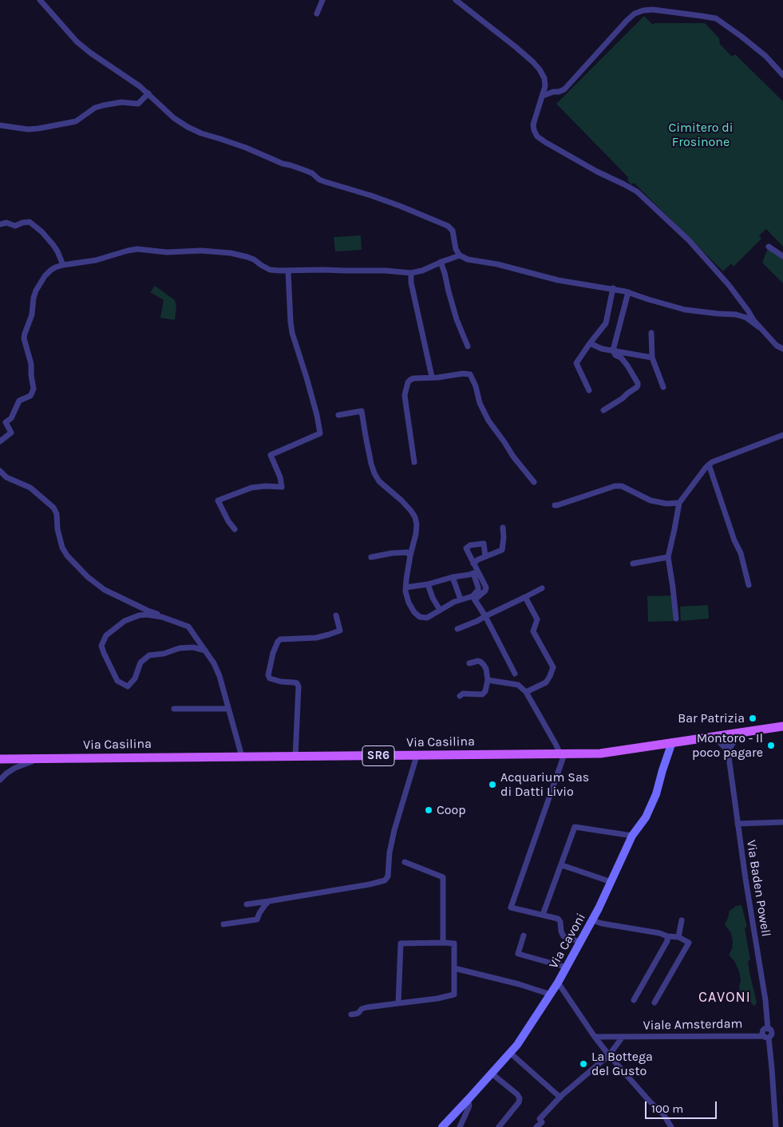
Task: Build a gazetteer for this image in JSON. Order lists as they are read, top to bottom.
{
  "streets": {
    "main road": ["Via Casilina", "SR6"],
    "street": ["Via Baden Powell", "Via Cavoni", "Viale Amsterdam"]
  },
  "crossings": [
    ["Via Casilina", "Via Baden Powell"],
    ["Via Casilina", "Via Cavoni"],
    ["Via Baden Powell", "Viale Amsterdam"]
  ],
  "districts": ["CAVONI"],
  "parks": ["Cimitero di Frosinone"],
  "places": [
    "Bar Patrizia",
    "Montoro - Il poco pagare",
    "Acquarium Sas di Datti Livio",
    "Coop",
    "La Bottega del Gusto"
  ],
  "scale_bar": "100 m"
}
